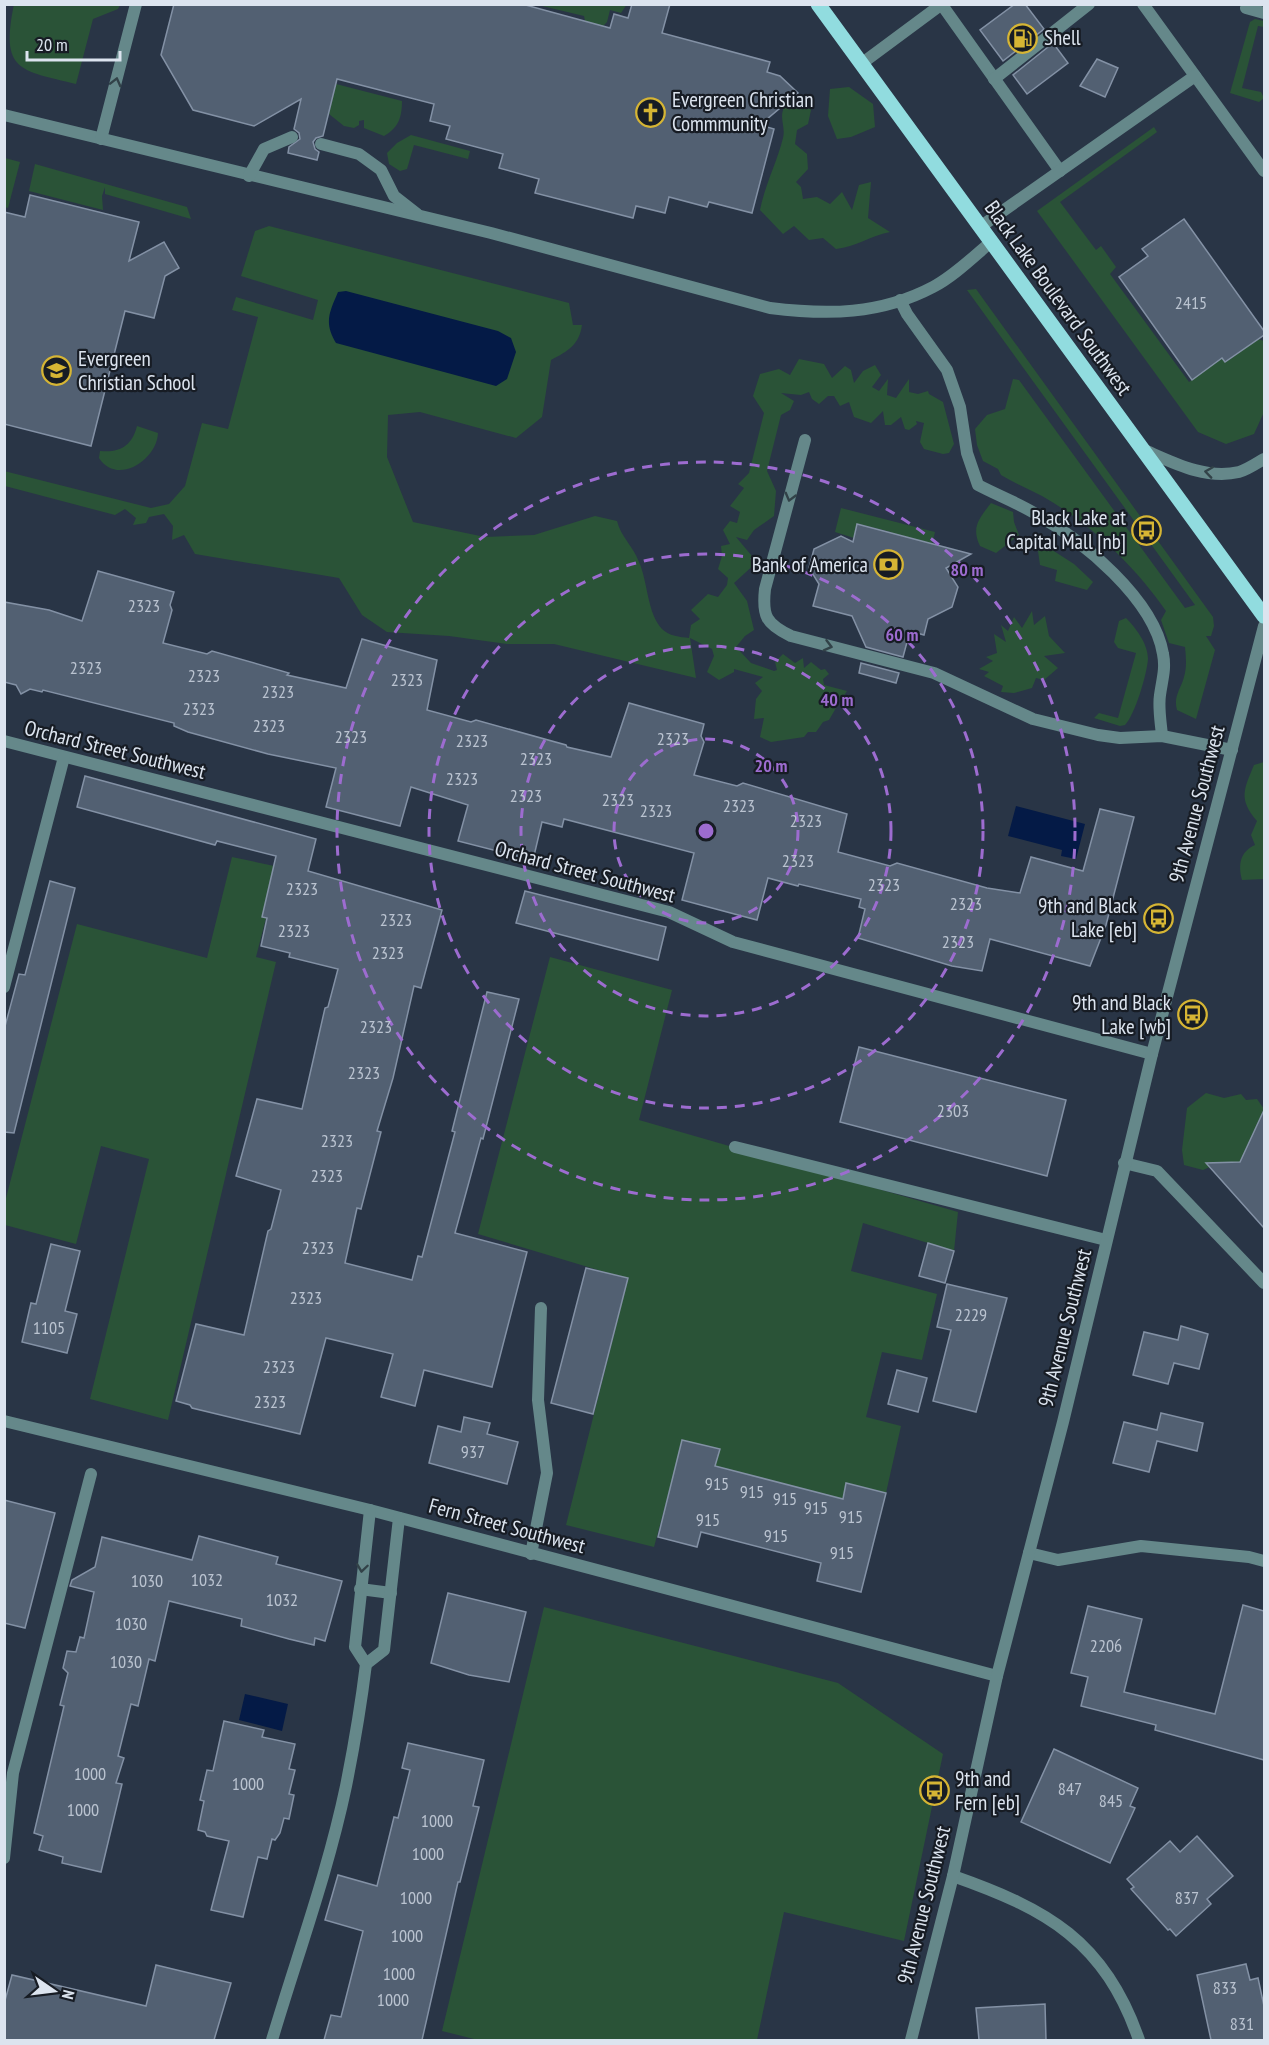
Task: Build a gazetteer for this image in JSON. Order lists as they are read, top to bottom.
{
  "streets": {
    "main road": ["Black Lake Boulevard Southwest"],
    "street": ["Orchard Street Southwest", "9th Avenue Southwest", "Fern Street Southwest"]
  },
  "crossings": [
    ["Orchard Street Southwest", "9th Avenue Southwest"],
    ["9th Avenue Southwest", "Fern Street Southwest"]
  ],
  "places": {
    "fuel station": ["Shell"],
    "church": ["Evergreen Christian Commmunity"],
    "school or university": ["Evergreen Christian School"],
    "bus stop": [
      "Black Lake at Capital Mall [nb]",
      "9th and Black Lake [eb]",
      "9th and Black Lake [wb]",
      "9th and Fern [eb]"
    ],
    "bank": ["Bank of America"]
  },
  "house_numbers": [
    "2415",
    "2323",
    "2323",
    "2323",
    "2323",
    "2323",
    "2323",
    "2323",
    "2323",
    "2323",
    "2323",
    "2323",
    "2323",
    "2323",
    "2323",
    "2323",
    "2323",
    "2323",
    "2323",
    "2323",
    "2323",
    "2323",
    "2323",
    "2323",
    "2323",
    "2323",
    "2323",
    "2323",
    "2303",
    "2323",
    "2323",
    "2323",
    "2323",
    "2229",
    "1105",
    "2323",
    "2323",
    "937",
    "915",
    "915",
    "915",
    "915",
    "915",
    "915",
    "915",
    "915",
    "1032",
    "1030",
    "1032",
    "1030",
    "2206",
    "1030",
    "1000",
    "1000",
    "847",
    "845",
    "1000",
    "1000",
    "1000",
    "1000",
    "837",
    "1000",
    "1000",
    "833",
    "1000",
    "831"
  ],
  "scale_bar": "20 m",
  "north": "right",
  "rings": [
    "80 m",
    "60 m",
    "40 m",
    "20 m"
  ]
}
